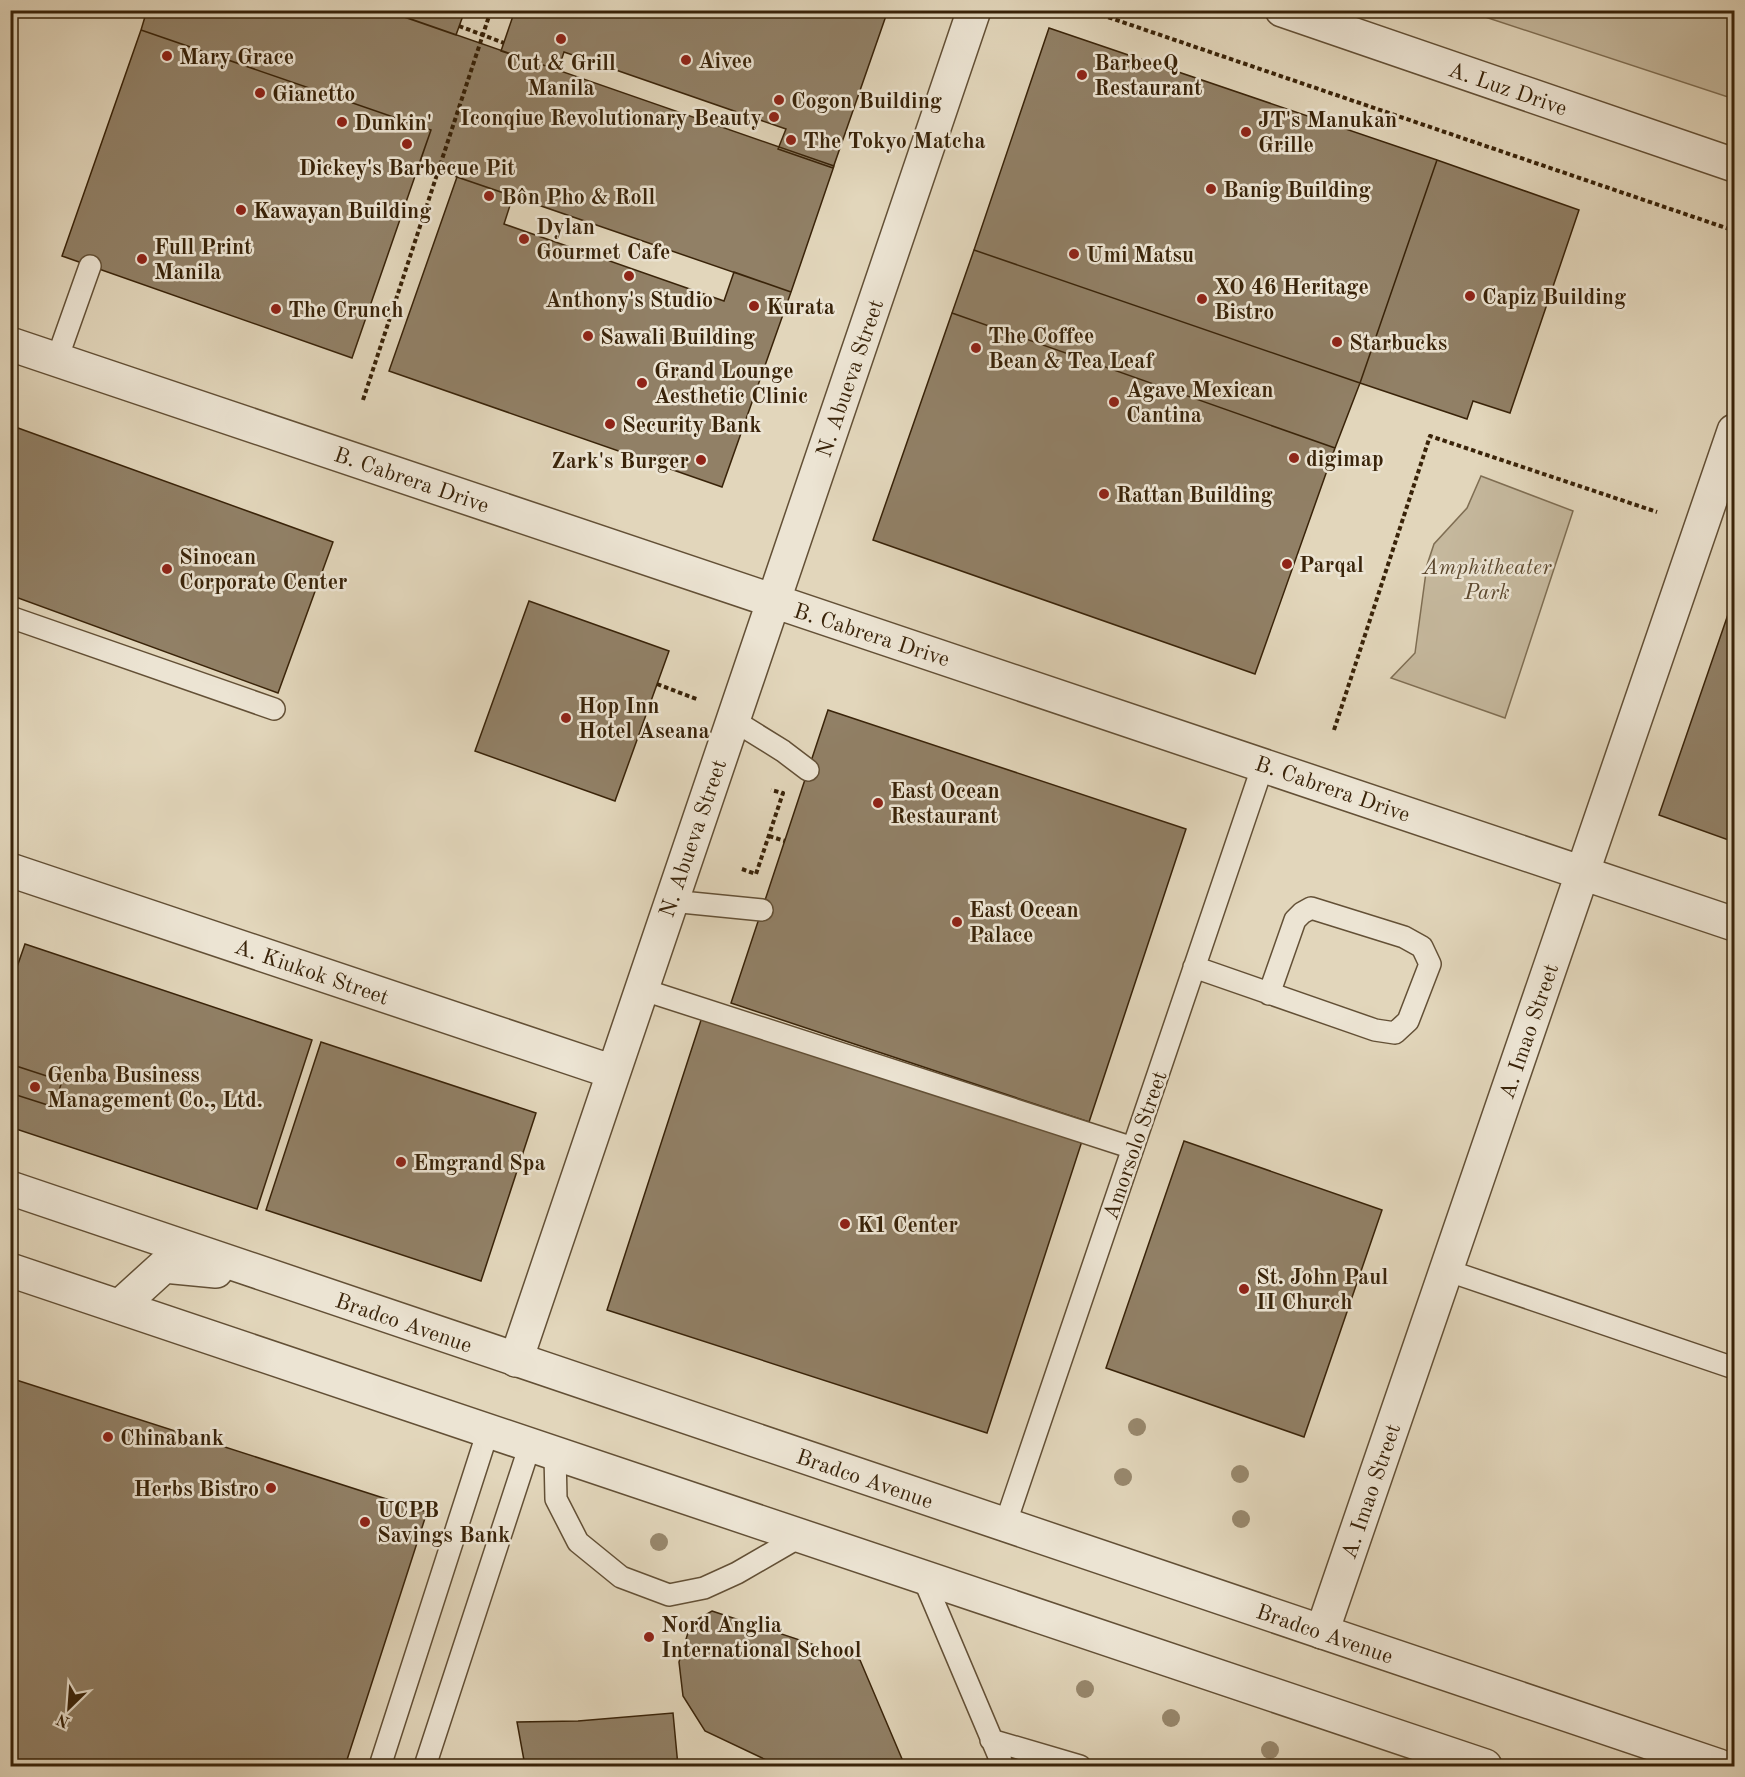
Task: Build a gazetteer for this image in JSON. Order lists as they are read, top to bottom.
{
  "streets": {
    "street": [
      "A. Luz Drive",
      "N. Abueva Street",
      "B. Cabrera Drive",
      "A. Kiukok Street",
      "A. Imao Street",
      "Bradco Avenue"
    ],
    "lane": ["Amorsolo Street"]
  },
  "crossings": [
    ["N. Abueva Street", "B. Cabrera Drive"],
    ["N. Abueva Street", "A. Kiukok Street"],
    ["N. Abueva Street", "Bradco Avenue"],
    ["B. Cabrera Drive", "A. Imao Street"],
    ["B. Cabrera Drive", "Amorsolo Street"],
    ["A. Imao Street", "Bradco Avenue"],
    ["Amorsolo Street", "Bradco Avenue"]
  ],
  "parks": ["Amphitheater Park"],
  "places": [
    "Cut & Grill Manila",
    "Mary Grace",
    "Aivee",
    "BarbeeQ Restaurant",
    "Gianetto",
    "Cogon Building",
    "Iconqiue Revolutionary Beauty",
    "Dunkin'",
    "JT's Manukan Grille",
    "The Tokyo Matcha",
    "Dickey's Barbecue Pit",
    "Banig Building",
    "Bôn Pho & Roll",
    "Kawayan Building",
    "Dylan Gourmet Cafe",
    "Umi Matsu",
    "Full Print Manila",
    "Anthony's Studio",
    "Capiz Building",
    "XO 46 Heritage Bistro",
    "Kurata",
    "The Crunch",
    "Sawali Building",
    "Starbucks",
    "The Coffee Bean & Tea Leaf",
    "Grand Lounge Aesthetic Clinic",
    "Agave Mexican Cantina",
    "Security Bank",
    "digimap",
    "Zark's Burger",
    "Rattan Building",
    "Parqal",
    "Sinocan Corporate Center",
    "Hop Inn Hotel Aseana",
    "East Ocean Restaurant",
    "East Ocean Palace",
    "Genba Business Management Co., Ltd.",
    "Emgrand Spa",
    "K1 Center",
    "St. John Paul II Church",
    "Chinabank",
    "Herbs Bistro",
    "UCPB Savings Bank",
    "Nord Anglia International School"
  ],
  "north": "bottom left"
}
